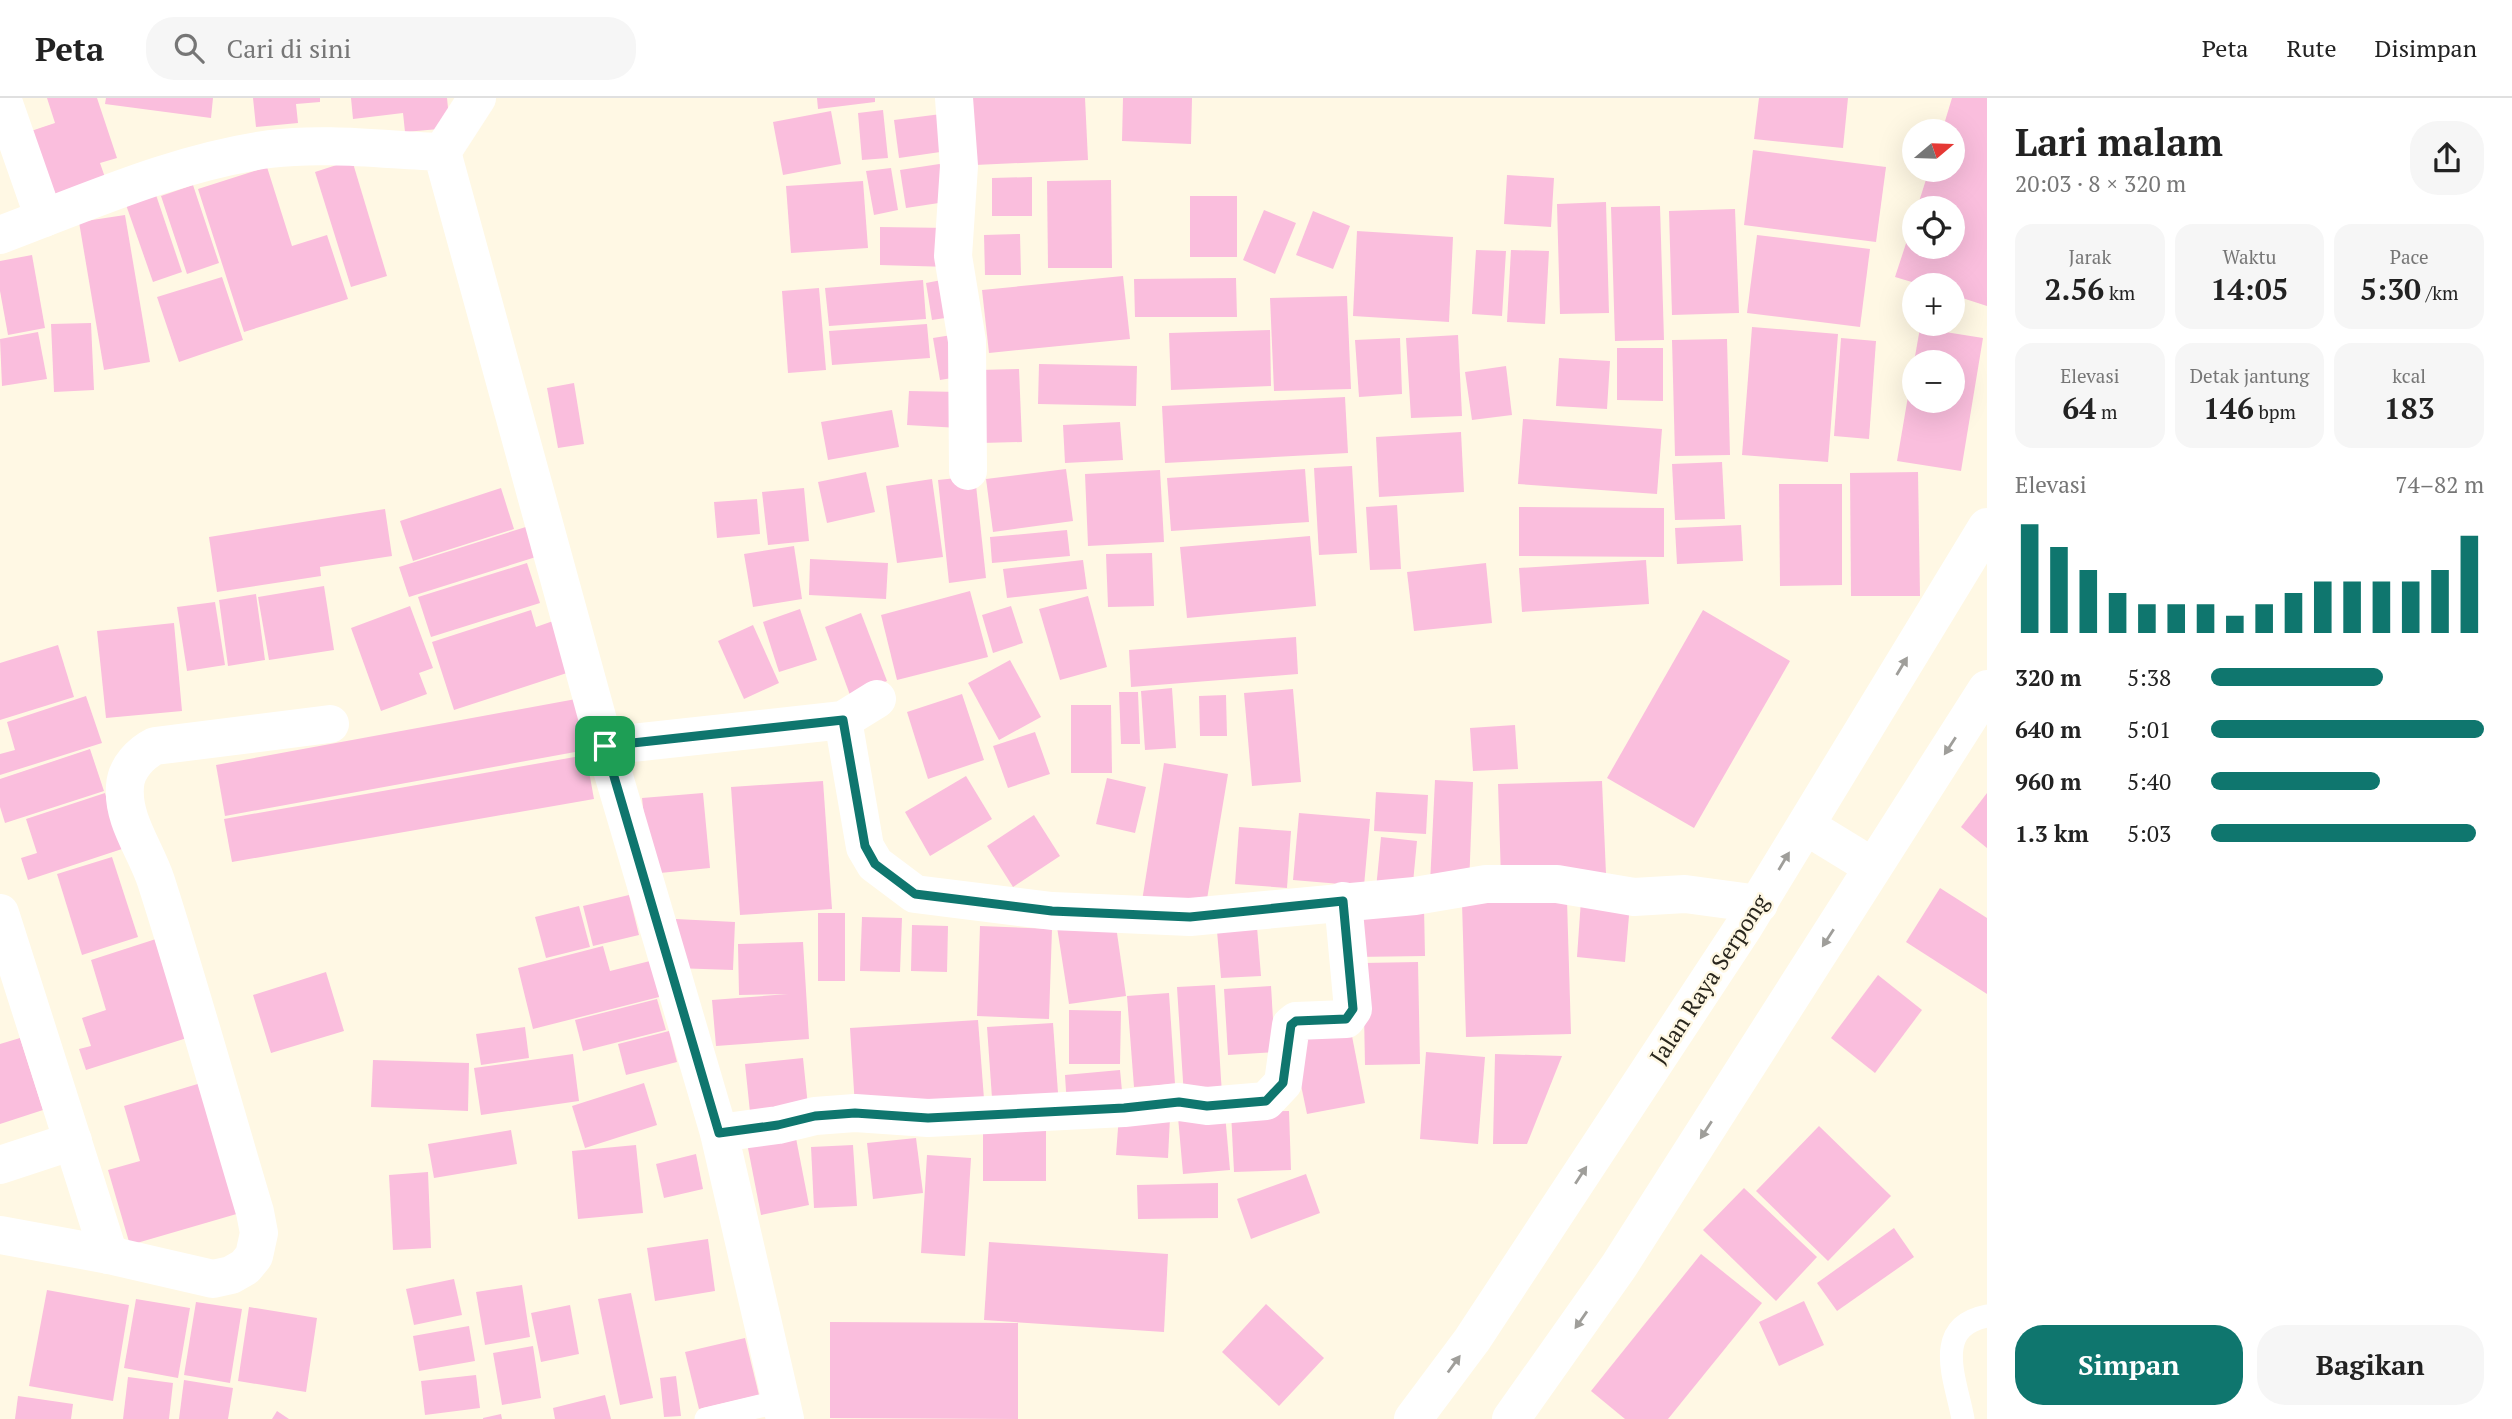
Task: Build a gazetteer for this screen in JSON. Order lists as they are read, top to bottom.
{
  "streets": {
    "street": ["Jalan Raya Serpong"]
  },
  "north": "right",
  "page": {
    "header": "Peta",
    "search": "Cari di sini",
    "nav": ["Peta", "Rute", "Disimpan"],
    "heading": ["Lari malam", "20:03 · 8 × 320 m"],
    "map_buttons": ["+", "−"],
    "stats": [
      ["Jarak", "2.56 km"],
      ["Waktu", "14:05"],
      ["Pace", "5:30 /km"],
      ["Elevasi", "64 m"],
      ["Detak jantung", "146 bpm"],
      ["kcal", "183"]
    ],
    "chart": ["Elevasi", "74–82 m"],
    "list": [
      {
        "name": "320 m",
        "note": "5:38"
      },
      {
        "name": "640 m",
        "note": "5:01"
      },
      {
        "name": "960 m",
        "note": "5:40"
      },
      {
        "name": "1.3 km",
        "note": "5:03"
      }
    ],
    "buttons": ["Simpan", "Bagikan"]
  }
}
